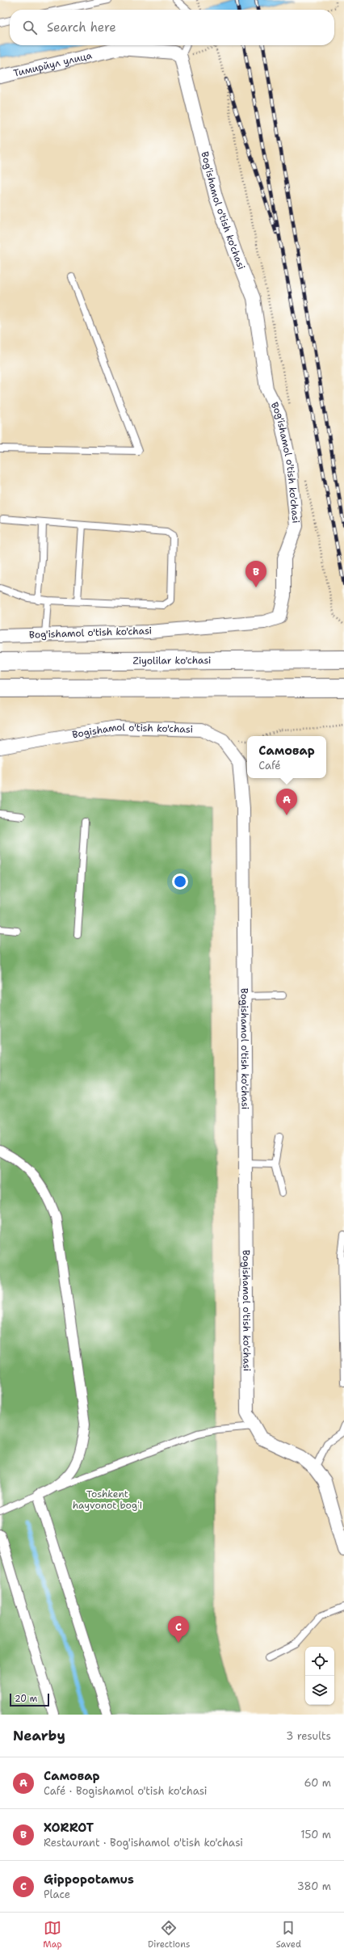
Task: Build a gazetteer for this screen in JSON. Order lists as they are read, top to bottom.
{
  "streets": {
    "main road": ["Ziyolilar ko'chasi"],
    "street": ["Тимирйул улица", "Bog'ishamol o'tish ko'chasi", "Bogishamol o'tish ko'chasi"]
  },
  "crossings": [
    ["Тимирйул улица", "Bog'ishamol o'tish ko'chasi"]
  ],
  "parks": ["Toshkent hayvonot bogʻi"],
  "scale_bar": "20 m",
  "page": {
    "search": "Search here",
    "pins": ["B", "A", "C"],
    "popup": ["Самовар", "Café"],
    "scale": "20 m",
    "heading": ["Nearby", "3 results"],
    "list": [
      {
        "mark": "A",
        "name": "Самовар",
        "note": "Café · Bogishamol o'tish ko'chasi",
        "value": "60 m"
      },
      {
        "mark": "B",
        "name": "XORROT",
        "note": "Restaurant · Bog'ishamol o'tish ko'chasi",
        "value": "150 m"
      },
      {
        "mark": "C",
        "name": "Gippopotamus",
        "note": "Place",
        "value": "380 m"
      }
    ],
    "nav": ["Map", "Directions", "Saved"]
  }
}
